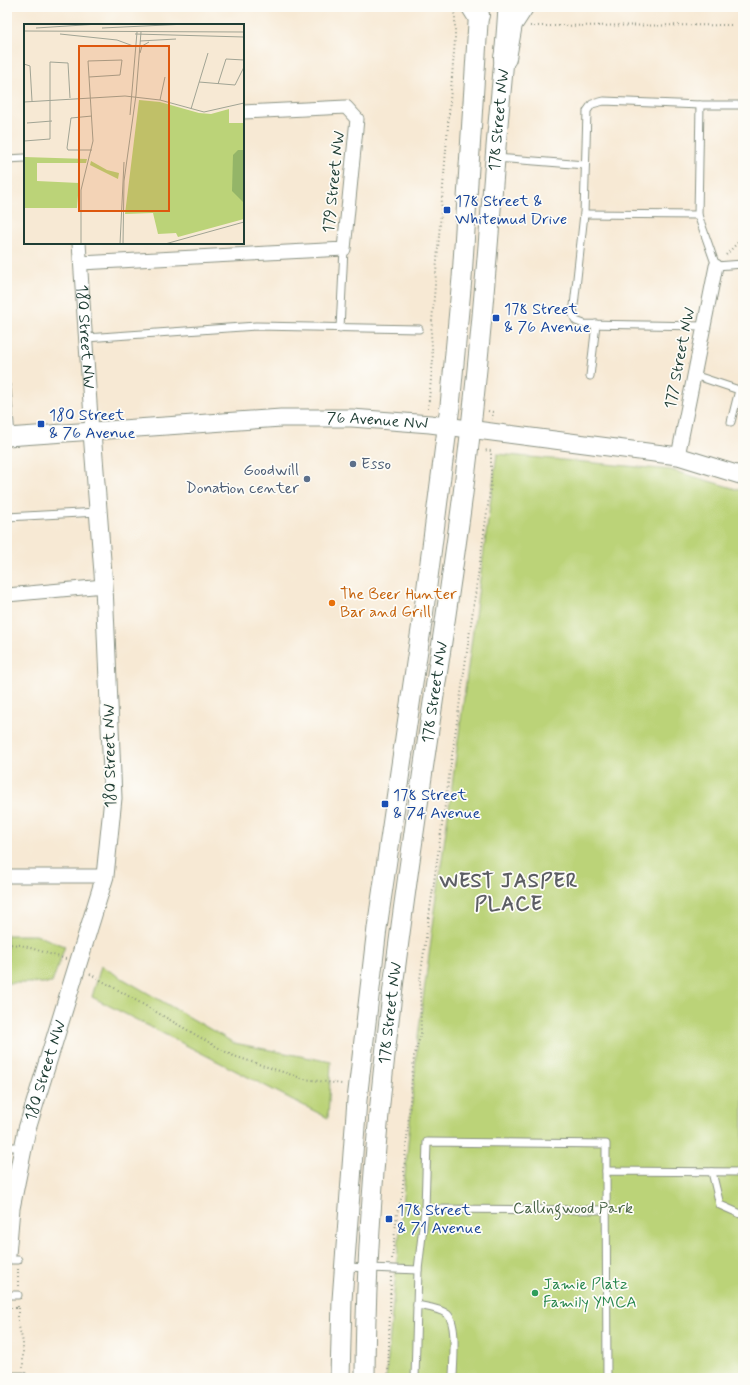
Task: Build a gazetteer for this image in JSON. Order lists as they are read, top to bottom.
{
  "streets": {
    "main road": ["178 Street NW"],
    "street": [
      "179 Street NW",
      "180 Street NW",
      "177 Street NW",
      "76 Avenue NW"
    ]
  },
  "crossings": [
    ["178 Street NW", "76 Avenue NW"],
    ["180 Street NW", "76 Avenue NW"],
    ["177 Street NW", "76 Avenue NW"]
  ],
  "districts": ["WEST JASPER PLACE"],
  "parks": ["Callingwood Park"],
  "places": {
    "transit": [
      "178 Street & Whitemud Drive",
      "178 Street & 76 Avenue",
      "180 Street & 76 Avenue",
      "178 Street & 74 Avenue",
      "178 Street & 71 Avenue"
    ],
    "other": [
      "Esso",
      "Goodwill Donation center",
      "The Beer Hunter Bar and Grill",
      "Jamie Platz Family YMCA"
    ]
  }
}
